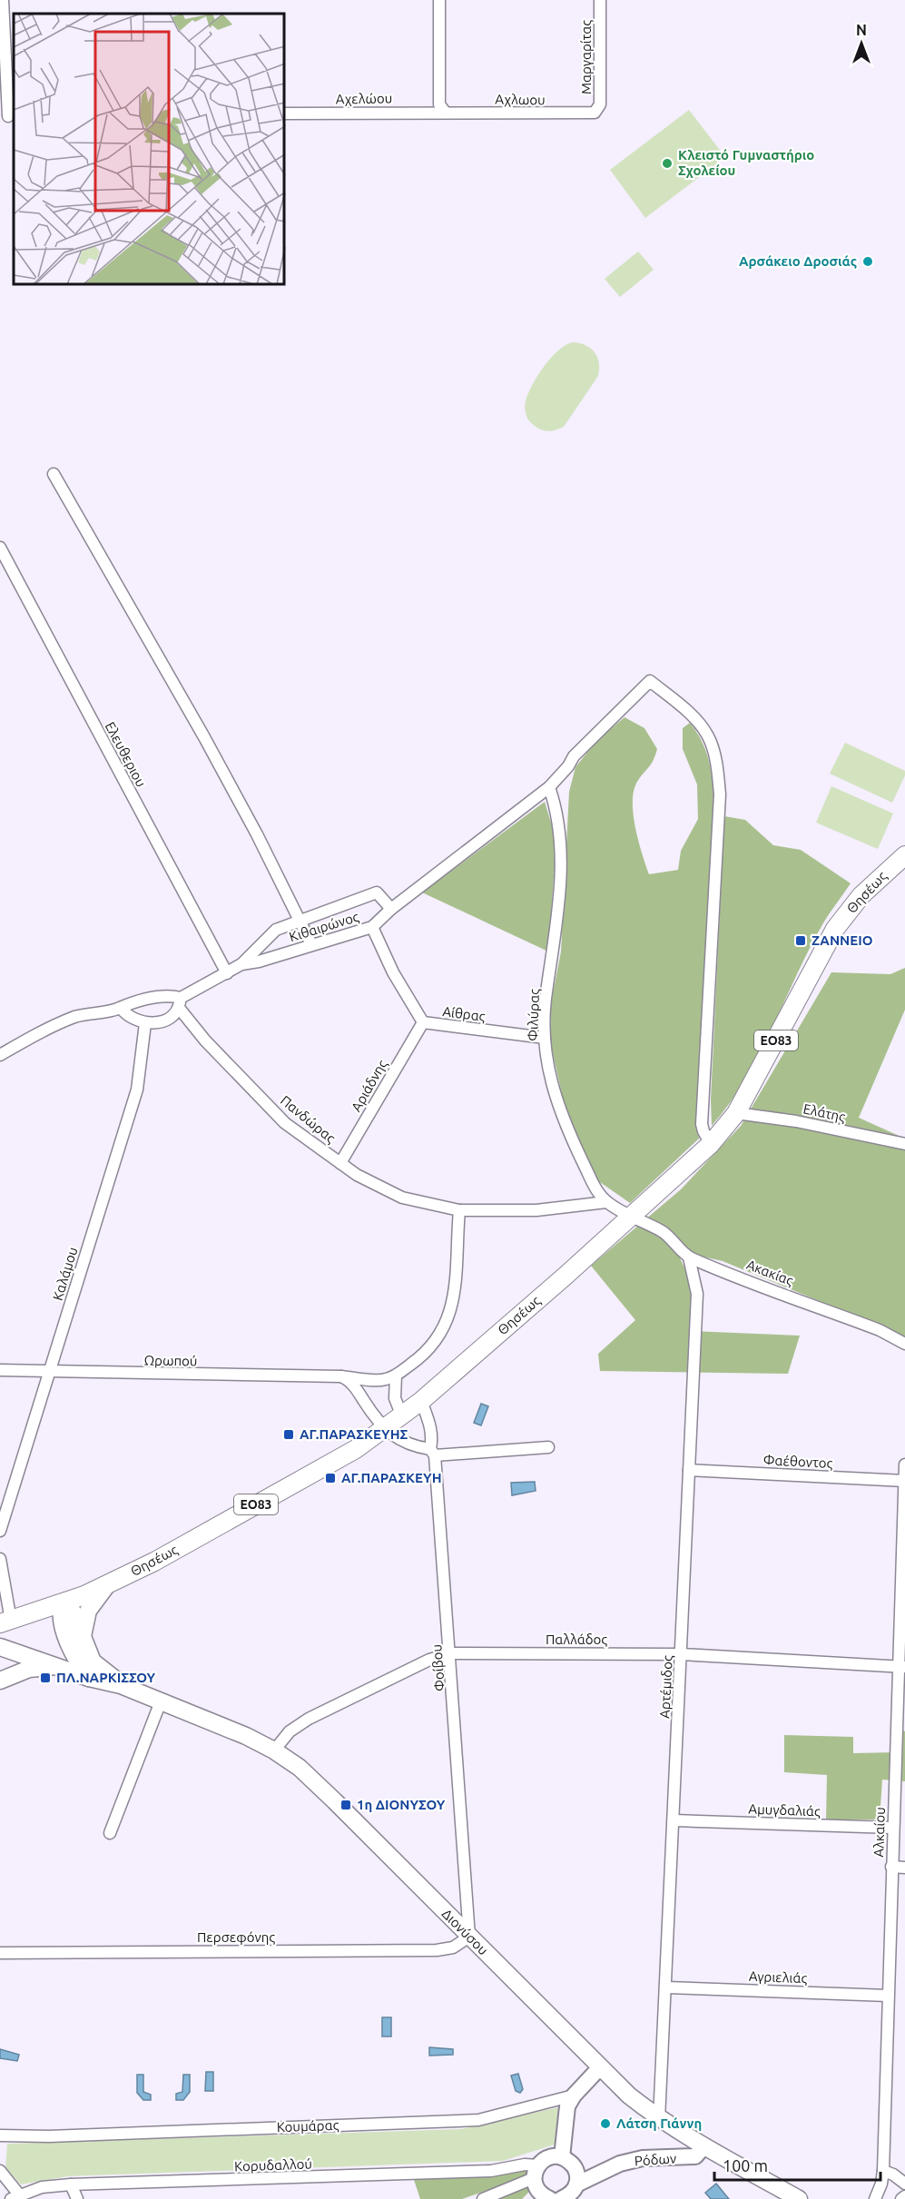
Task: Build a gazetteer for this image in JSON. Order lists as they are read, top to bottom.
{
  "streets": {
    "main road": ["Θησέως", "ΕΟ83", "Διονύσου"],
    "street": [
      "Μαργαρίτας",
      "Αχελώου",
      "Αχλωου",
      "Ελευθεριου",
      "Κιθαιρώνος",
      "Αίθρας",
      "Φιλύρας",
      "Αριάδνης",
      "Ελάτης",
      "Πανδώρας",
      "Ακακίας",
      "Καλάμου",
      "Ωρωπού",
      "Φαέθοντος",
      "Παλλάδος",
      "Φοίβου",
      "Αρτέμιδος",
      "Αμυγδαλιάς",
      "Αλκαίου",
      "Περσεφόνης",
      "Αγριελιάς",
      "Κουμάρας",
      "Ρόδων",
      "Κορυδαλλού"
    ]
  },
  "crossings": [
    ["Μαργαρίτας", "Αχλωου"],
    ["Αχελώου", "Αχλωου"],
    ["Ελευθεριου", "Κιθαιρώνος"],
    ["Θησέως", "Κιθαιρώνος"],
    ["Θησέως", "Ελάτης"],
    ["Θησέως", "Ακακίας"],
    ["Θησέως", "Φοίβου"],
    ["Θησέως", "Διονύσου"],
    ["Κιθαιρώνος", "Αίθρας"],
    ["Κιθαιρώνος", "Φιλύρας"],
    ["Κιθαιρώνος", "Πανδώρας"],
    ["Αίθρας", "Φιλύρας"],
    ["Αίθρας", "Αριάδνης"],
    ["Φιλύρας", "Πανδώρας"],
    ["Αριάδνης", "Πανδώρας"],
    ["Ακακίας", "Αρτέμιδος"],
    ["Καλάμου", "Ωρωπού"],
    ["Φαέθοντος", "Αρτέμιδος"],
    ["Φαέθοντος", "Αλκαίου"],
    ["Παλλάδος", "Φοίβου"],
    ["Παλλάδος", "Αρτέμιδος"],
    ["Παλλάδος", "Αλκαίου"],
    ["Παλλάδος", "Διονύσου"],
    ["Φοίβου", "Διονύσου"],
    ["Φοίβου", "Περσεφόνης"],
    ["Αρτέμιδος", "Αμυγδαλιάς"],
    ["Αρτέμιδος", "Διονύσου"],
    ["Αρτέμιδος", "Αγριελιάς"],
    ["Αμυγδαλιάς", "Αλκαίου"],
    ["Αλκαίου", "Αγριελιάς"],
    ["Διονύσου", "Περσεφόνης"],
    ["Διονύσου", "Ρόδων"]
  ],
  "places": {
    "other": ["Κλειστό Γυμναστήριο Σχολείου", "Αρσάκειο Δροσιάς", "Λάτση Γιάννη"],
    "transit": [
      "ΖΑΝΝΕΙΟ",
      "ΑΓ.ΠΑΡΑΣΚΕΥΗΣ",
      "ΑΓ.ΠΑΡΑΣΚΕΥΗ",
      "ΠΛ.ΝΑΡΚΙΣΣΟΥ",
      "1η ΔΙΟΝΥΣΟΥ"
    ]
  },
  "scale_bar": "100 m",
  "north": "top"
}
